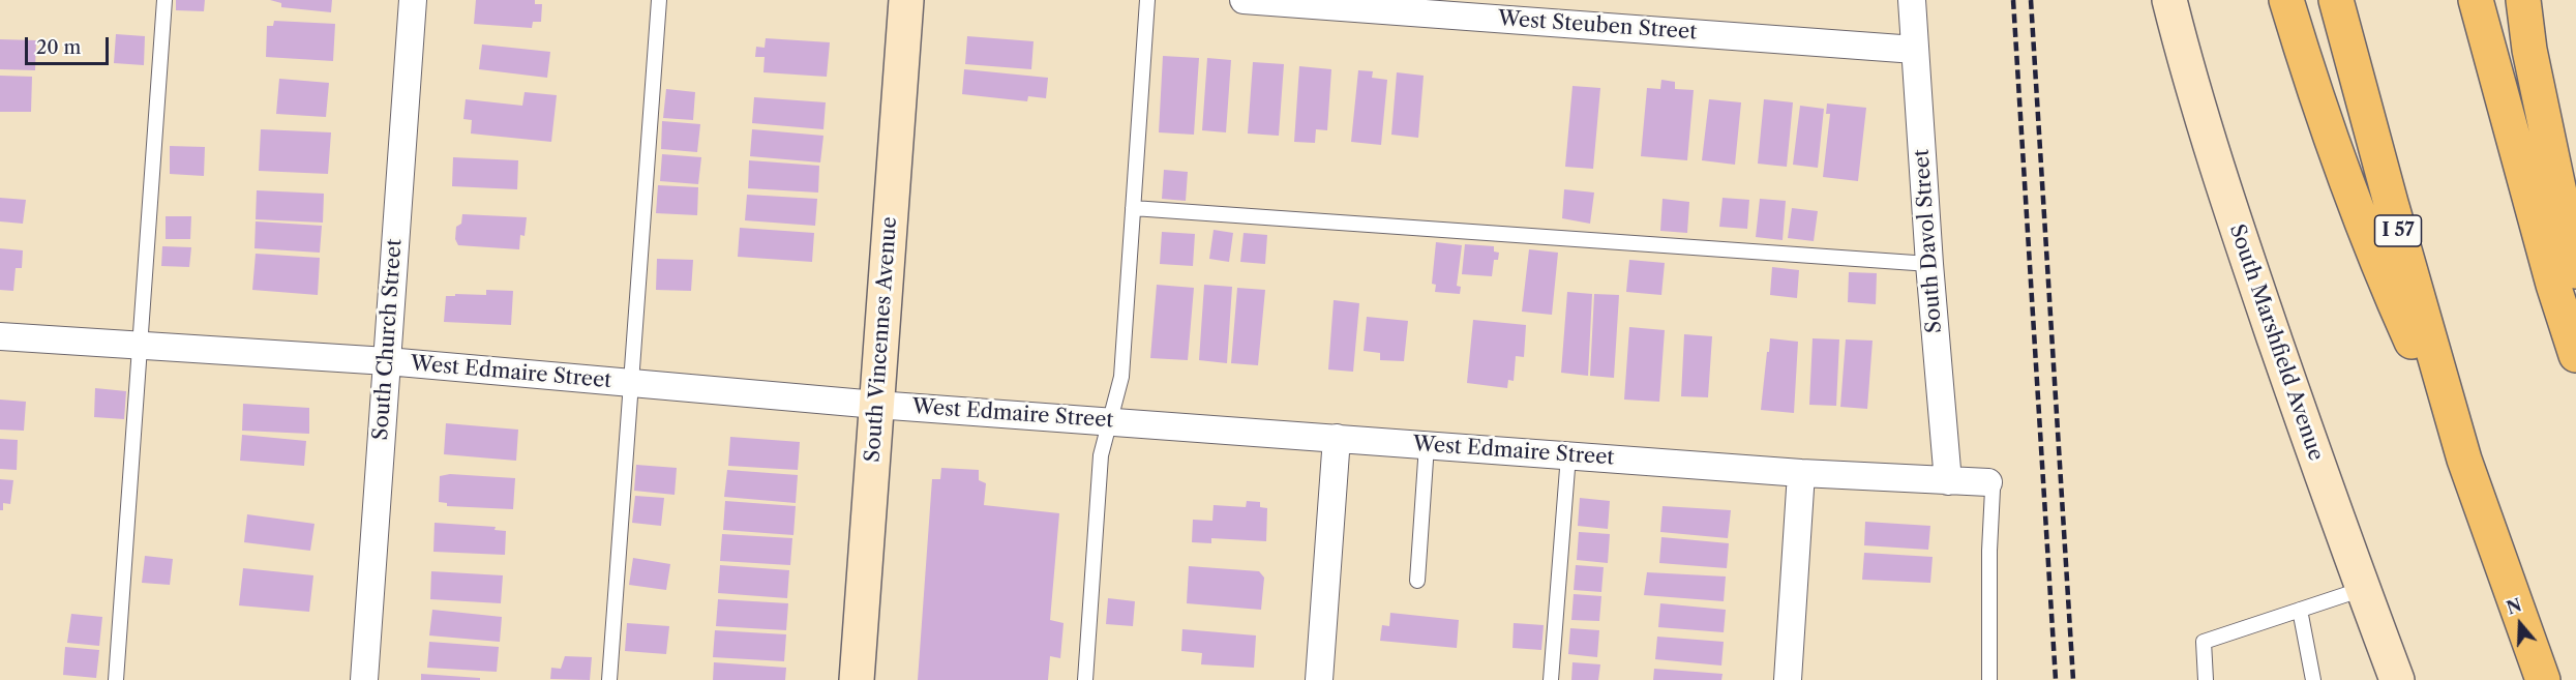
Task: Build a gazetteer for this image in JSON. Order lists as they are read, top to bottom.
{
  "streets": {
    "highway": ["I 57"],
    "main road": ["South Vincennes Avenue", "South Marshfield Avenue"],
    "street": [
      "West Steuben Street",
      "South Davol Street",
      "South Church Street",
      "West Edmaire Street"
    ]
  },
  "crossings": [
    ["West Steuben Street", "South Davol Street"],
    ["South Davol Street", "West Edmaire Street"],
    ["South Church Street", "West Edmaire Street"],
    ["South Vincennes Avenue", "West Edmaire Street"]
  ],
  "scale_bar": "20 m",
  "north": "top"
}
